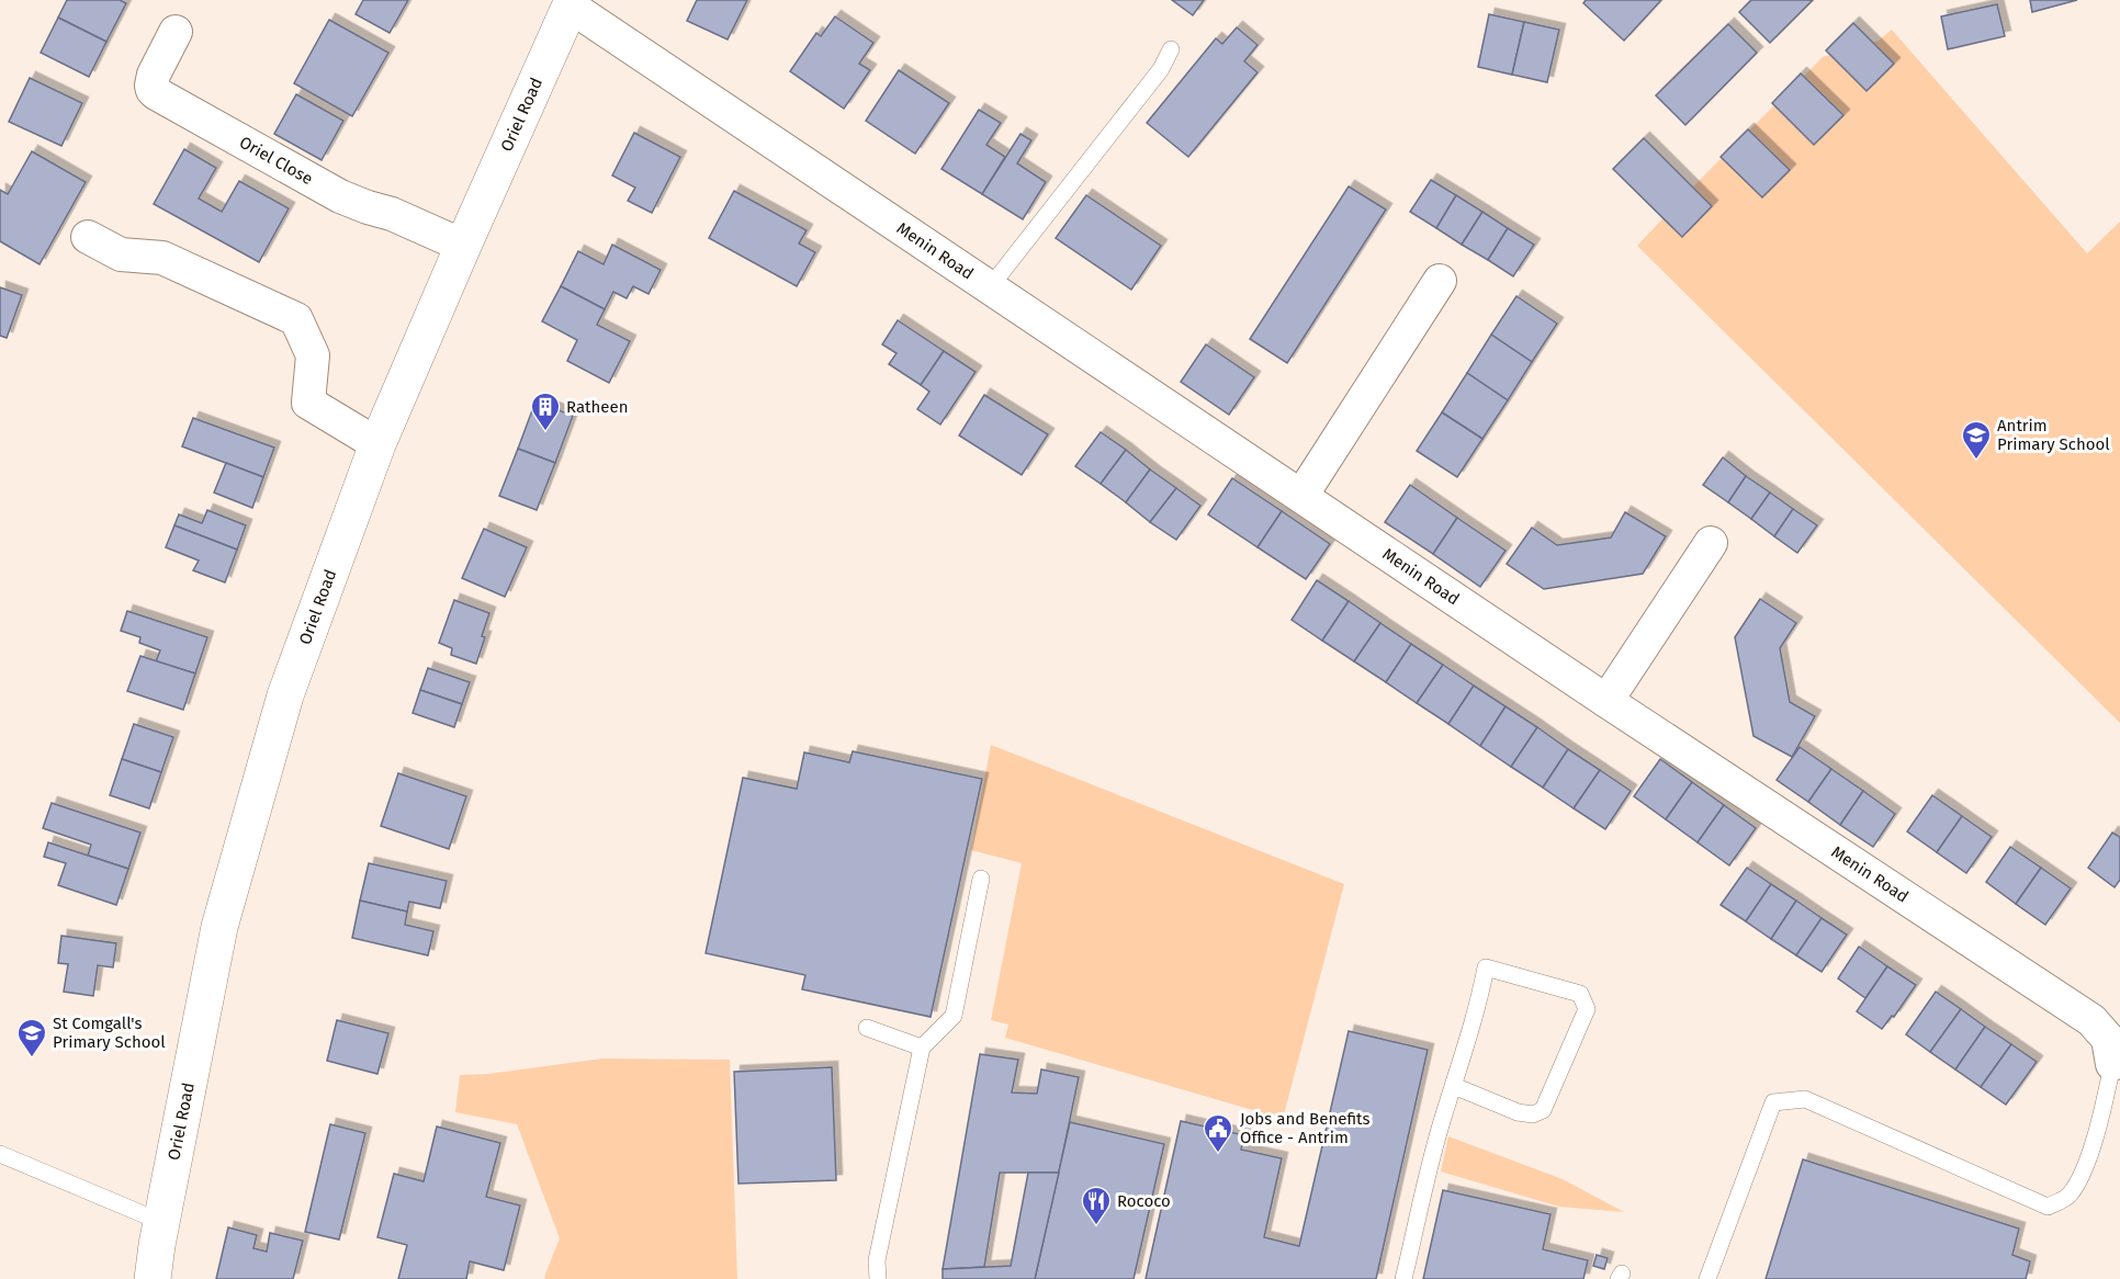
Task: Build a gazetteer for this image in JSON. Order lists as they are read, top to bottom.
{
  "streets": {
    "street": ["Oriel Road", "Oriel Close", "Menin Road"]
  },
  "crossings": [
    ["Oriel Road", "Oriel Close"],
    ["Oriel Road", "Menin Road"]
  ],
  "places": {
    "building": ["Ratheen"],
    "school or university": ["Antrim Primary School", "St Comgall's Primary School"],
    "public building": ["Jobs and Benefits Office - Antrim"],
    "restaurant": ["Rococo"]
  }
}
